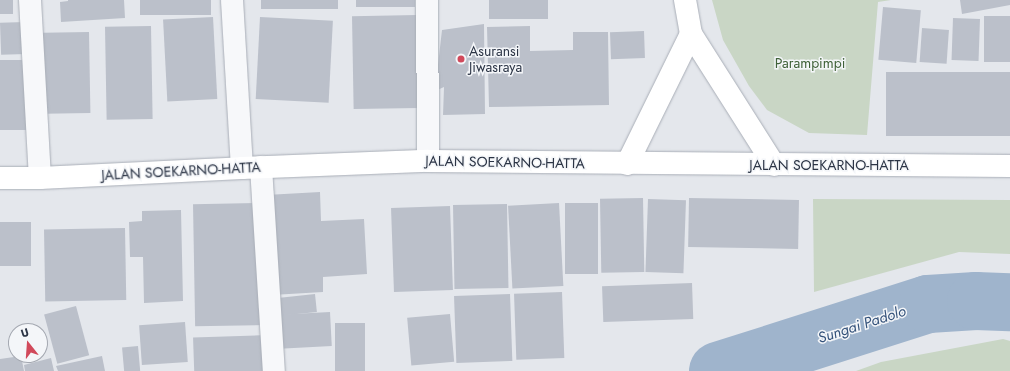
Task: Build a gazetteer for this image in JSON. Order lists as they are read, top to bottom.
{
  "streets": {
    "main road": ["JALAN SOEKARNO-HATTA"]
  },
  "water": ["Sungai Padolo"],
  "parks": ["Parampimpi"],
  "places": ["Asuransi Jiwasraya"],
  "north": "top"
}
